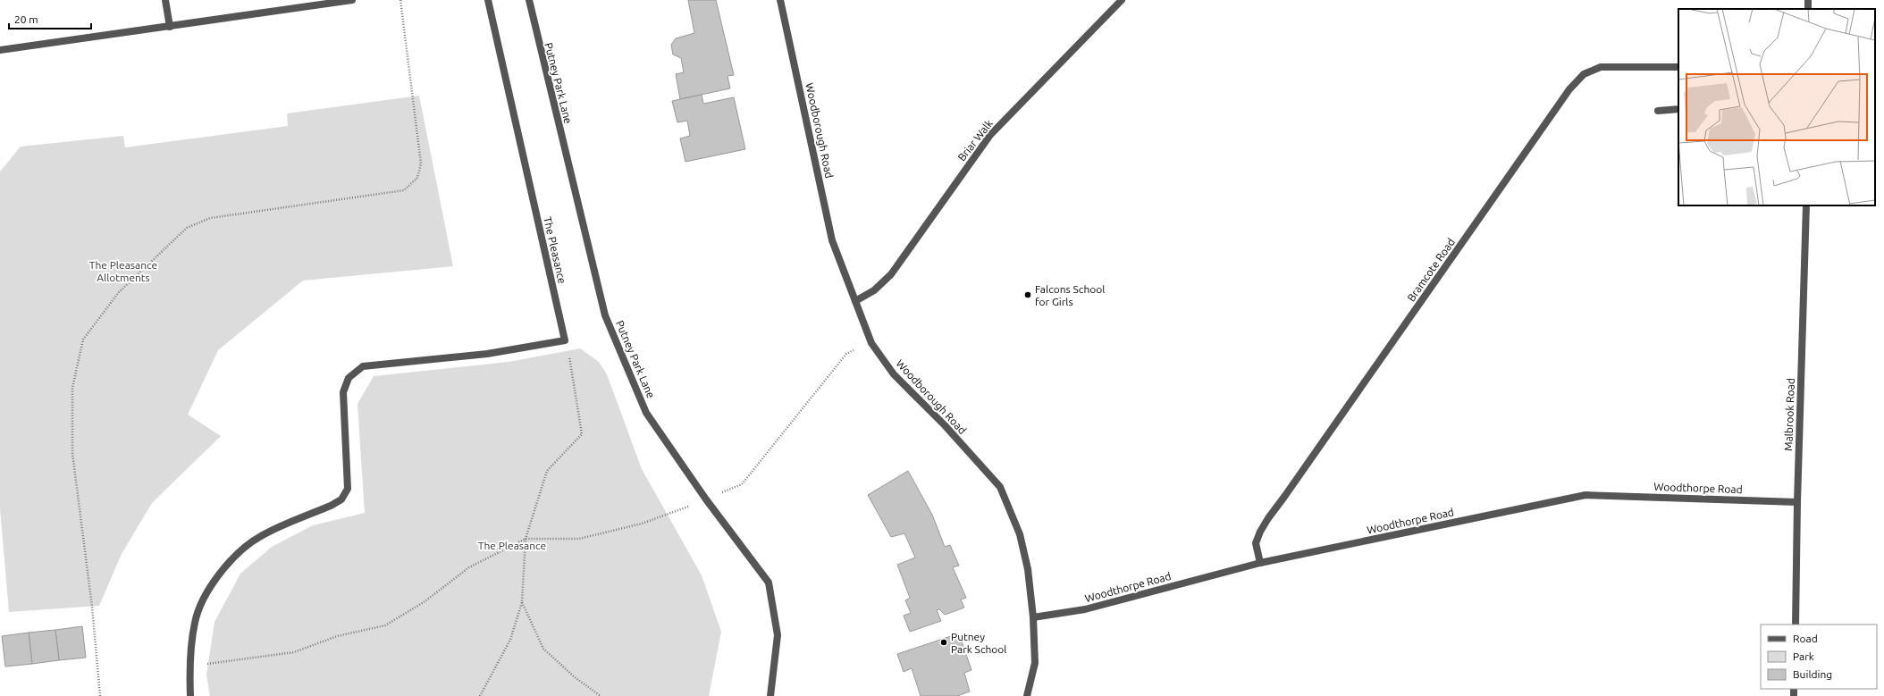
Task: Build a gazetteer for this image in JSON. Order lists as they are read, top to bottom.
{
  "streets": {
    "street": [
      "Putney Park Lane",
      "Woodborough Road",
      "Briar Walk",
      "The Pleasance",
      "Bramcote Road",
      "Malbrook Road",
      "Woodthorpe Road"
    ]
  },
  "crossings": [
    ["Woodborough Road", "Briar Walk"],
    ["Woodborough Road", "Woodthorpe Road"],
    ["Bramcote Road", "Woodthorpe Road"],
    ["Malbrook Road", "Woodthorpe Road"]
  ],
  "parks": ["The Pleasance Allotments", "The Pleasance"],
  "places": ["Falcons School for Girls", "Putney Park School"],
  "legend": ["Road", "Park", "Building"],
  "scale_bar": "20 m"
}
